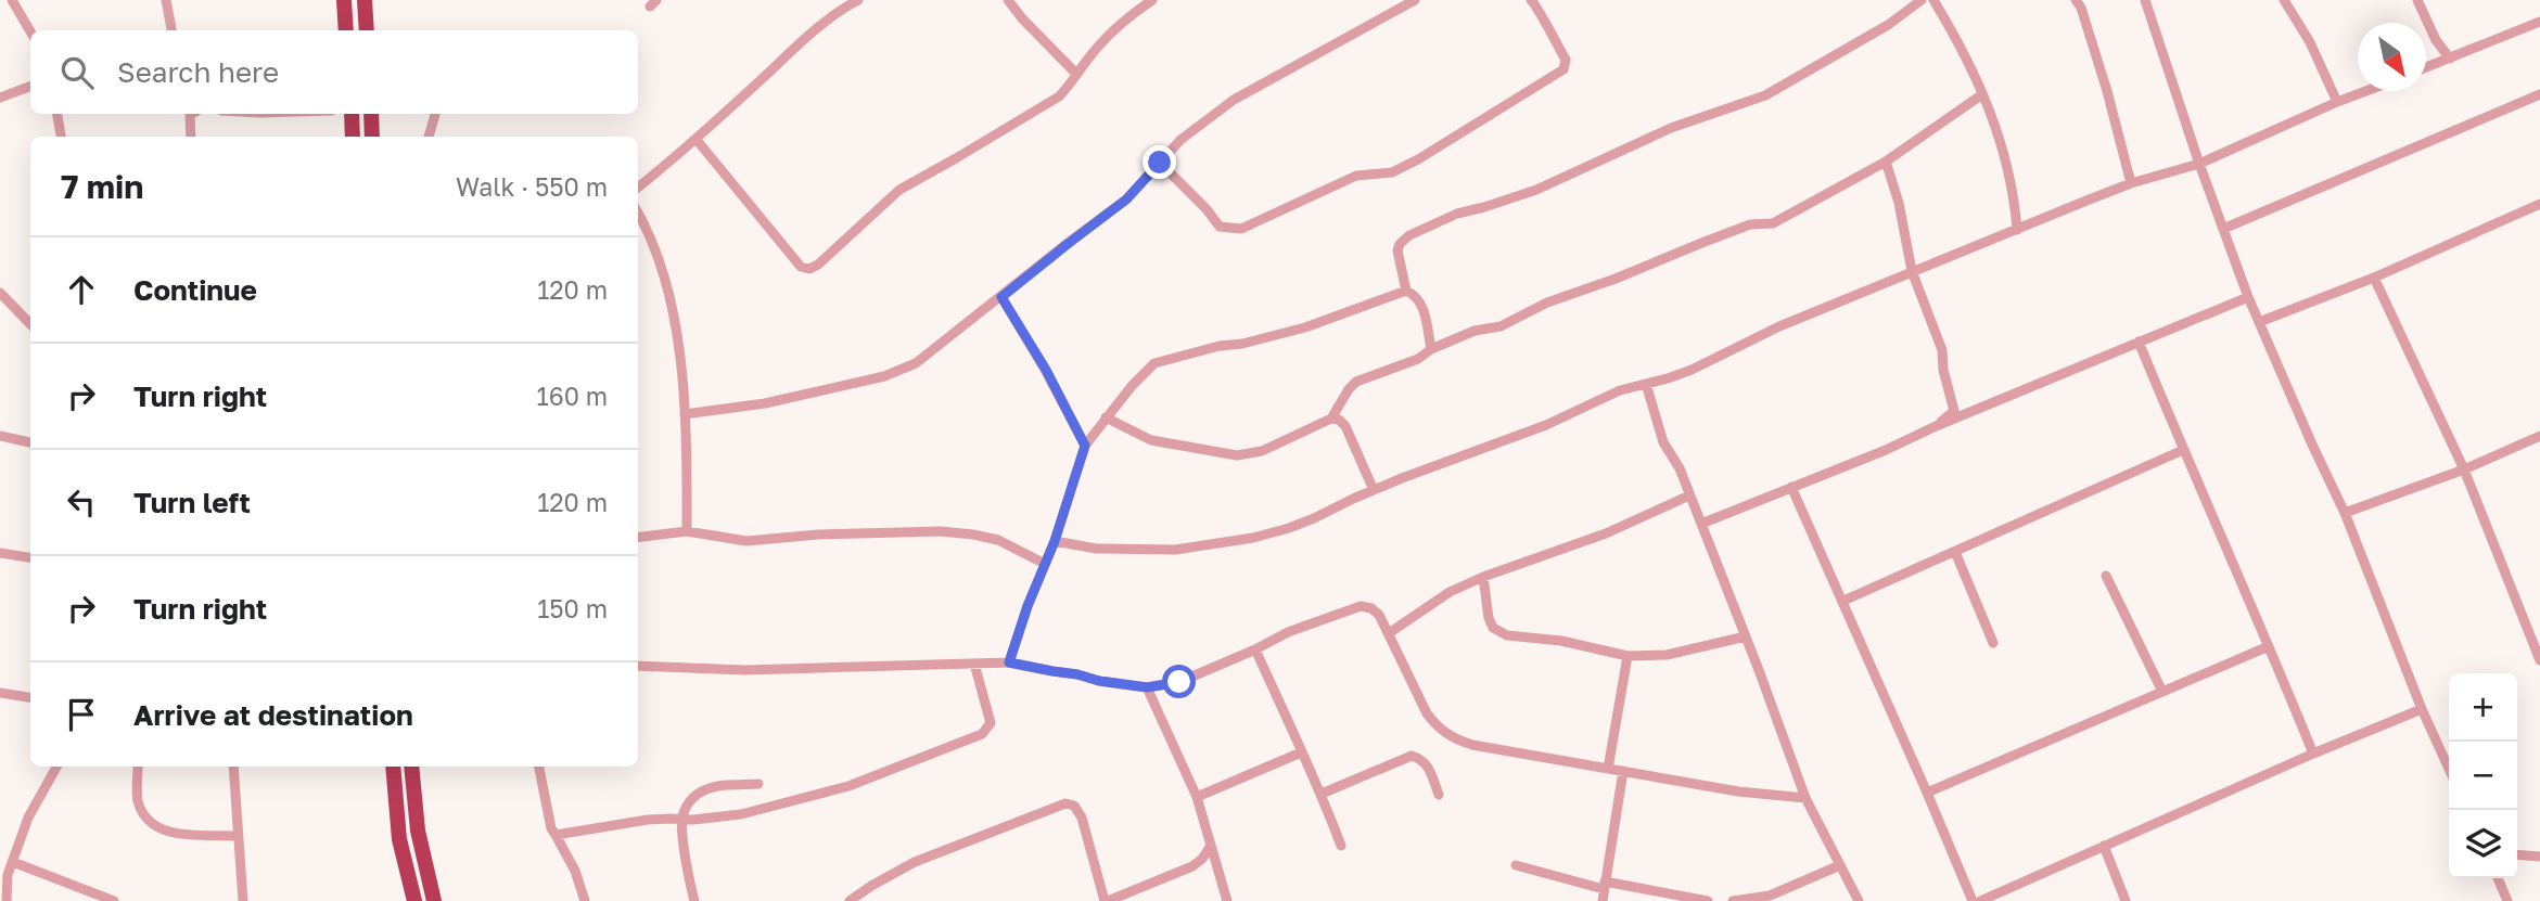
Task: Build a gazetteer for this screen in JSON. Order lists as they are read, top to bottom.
{
  "north": "bottom right",
  "page": {
    "search": "Search here",
    "heading": ["7 min", "Walk · 550 m"],
    "list": [
      ["Continue", "120 m"],
      ["Turn right", "160 m"],
      ["Turn left", "120 m"],
      ["Turn right", "150 m"],
      "Arrive at destination"
    ],
    "map_buttons": ["+", "−"]
  }
}
